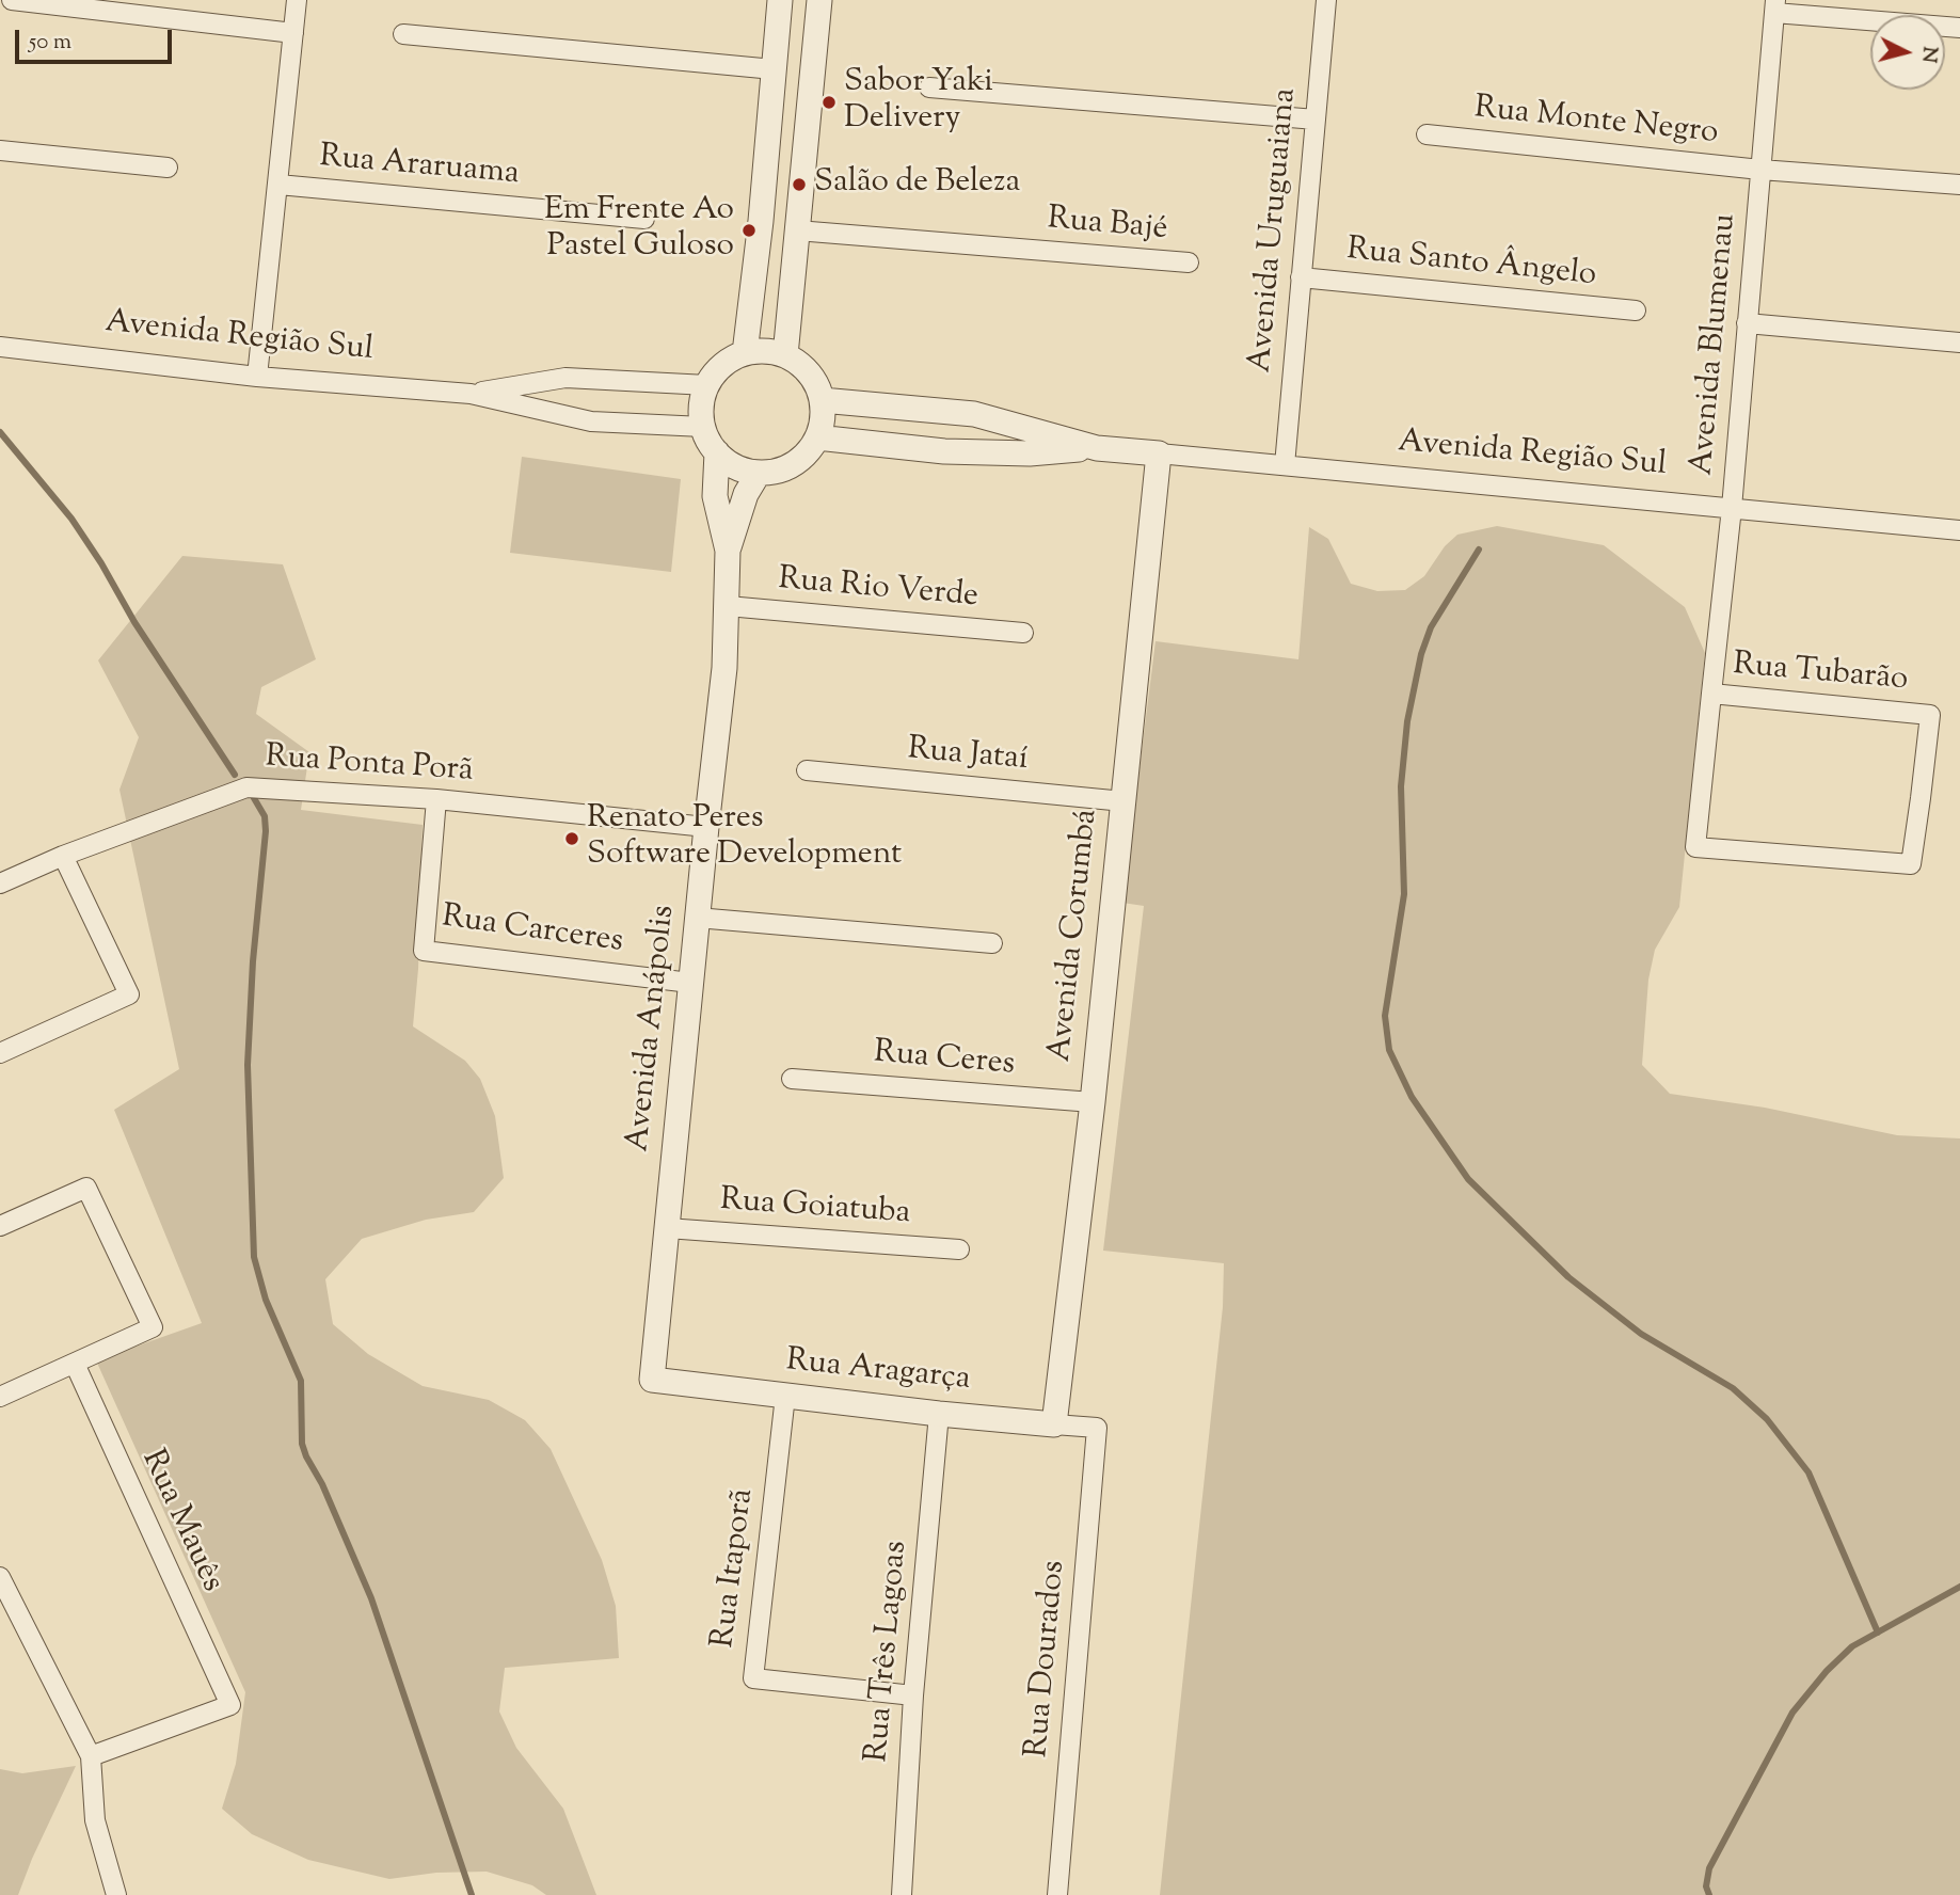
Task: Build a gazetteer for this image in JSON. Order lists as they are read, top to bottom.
{
  "streets": {
    "street": [
      "Rua Monte Negro",
      "Rua Araruama",
      "Rua Bajé",
      "Avenida Uruguaiana",
      "Rua Santo Ângelo",
      "Avenida Região Sul",
      "Avenida Blumenau",
      "Rua Rio Verde",
      "Rua Tubarão",
      "Rua Jataí",
      "Rua Ponta Porã",
      "Rua Carceres",
      "Avenida Corumbá",
      "Avenida Anápolis",
      "Rua Ceres",
      "Rua Goiatuba",
      "Rua Aragarça",
      "Rua Mauês",
      "Rua Itaporã",
      "Rua Três Lagoas",
      "Rua Dourados"
    ]
  },
  "crossings": [
    ["Rua Monte Negro", "Avenida Blumenau"],
    ["Avenida Uruguaiana", "Rua Santo Ângelo"],
    ["Avenida Uruguaiana", "Avenida Região Sul"],
    ["Avenida Região Sul", "Avenida Blumenau"],
    ["Avenida Região Sul", "Avenida Corumbá"],
    ["Avenida Região Sul", "Avenida Anápolis"],
    ["Avenida Blumenau", "Rua Tubarão"],
    ["Rua Rio Verde", "Avenida Anápolis"],
    ["Rua Jataí", "Avenida Corumbá"],
    ["Rua Ponta Porã", "Rua Carceres"],
    ["Rua Ponta Porã", "Avenida Anápolis"],
    ["Rua Carceres", "Avenida Anápolis"],
    ["Avenida Corumbá", "Rua Ceres"],
    ["Avenida Corumbá", "Rua Aragarça"],
    ["Avenida Anápolis", "Rua Goiatuba"],
    ["Avenida Anápolis", "Rua Aragarça"],
    ["Rua Aragarça", "Rua Itaporã"],
    ["Rua Aragarça", "Rua Três Lagoas"],
    ["Rua Aragarça", "Rua Dourados"],
    ["Rua Itaporã", "Rua Três Lagoas"]
  ],
  "places": [
    "Sabor Yaki Delivery",
    "Salão de Beleza",
    "Em Frente Ao Pastel Guloso",
    "Renato Peres Software Development"
  ],
  "scale_bar": "50 m",
  "north": "right"
}
